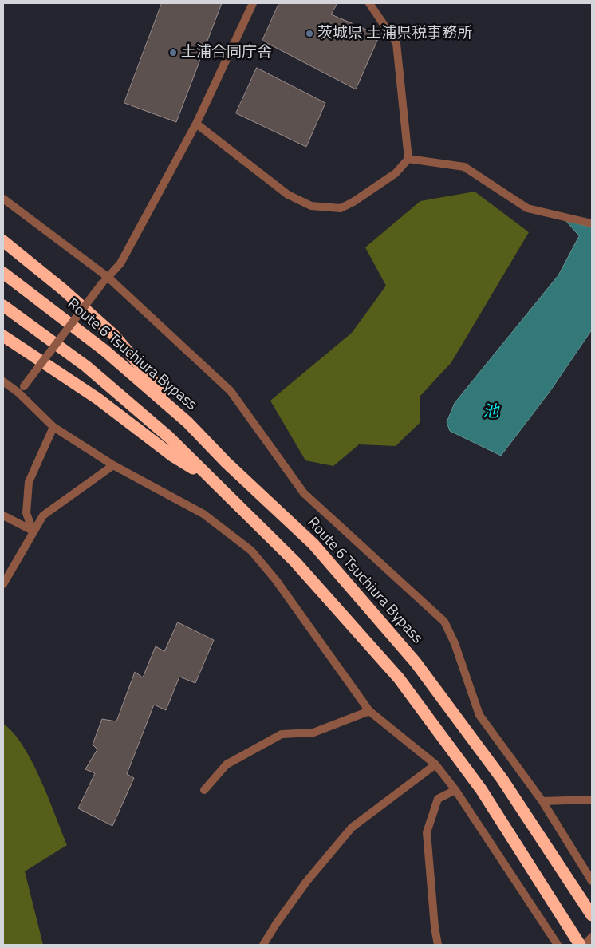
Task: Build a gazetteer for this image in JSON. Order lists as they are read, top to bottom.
{
  "streets": {
    "highway": ["Route 6 Tsuchiura Bypass"]
  },
  "water": ["池"],
  "places": ["茨城県 土浦県税事務所", "土浦合同庁舎"]
}
